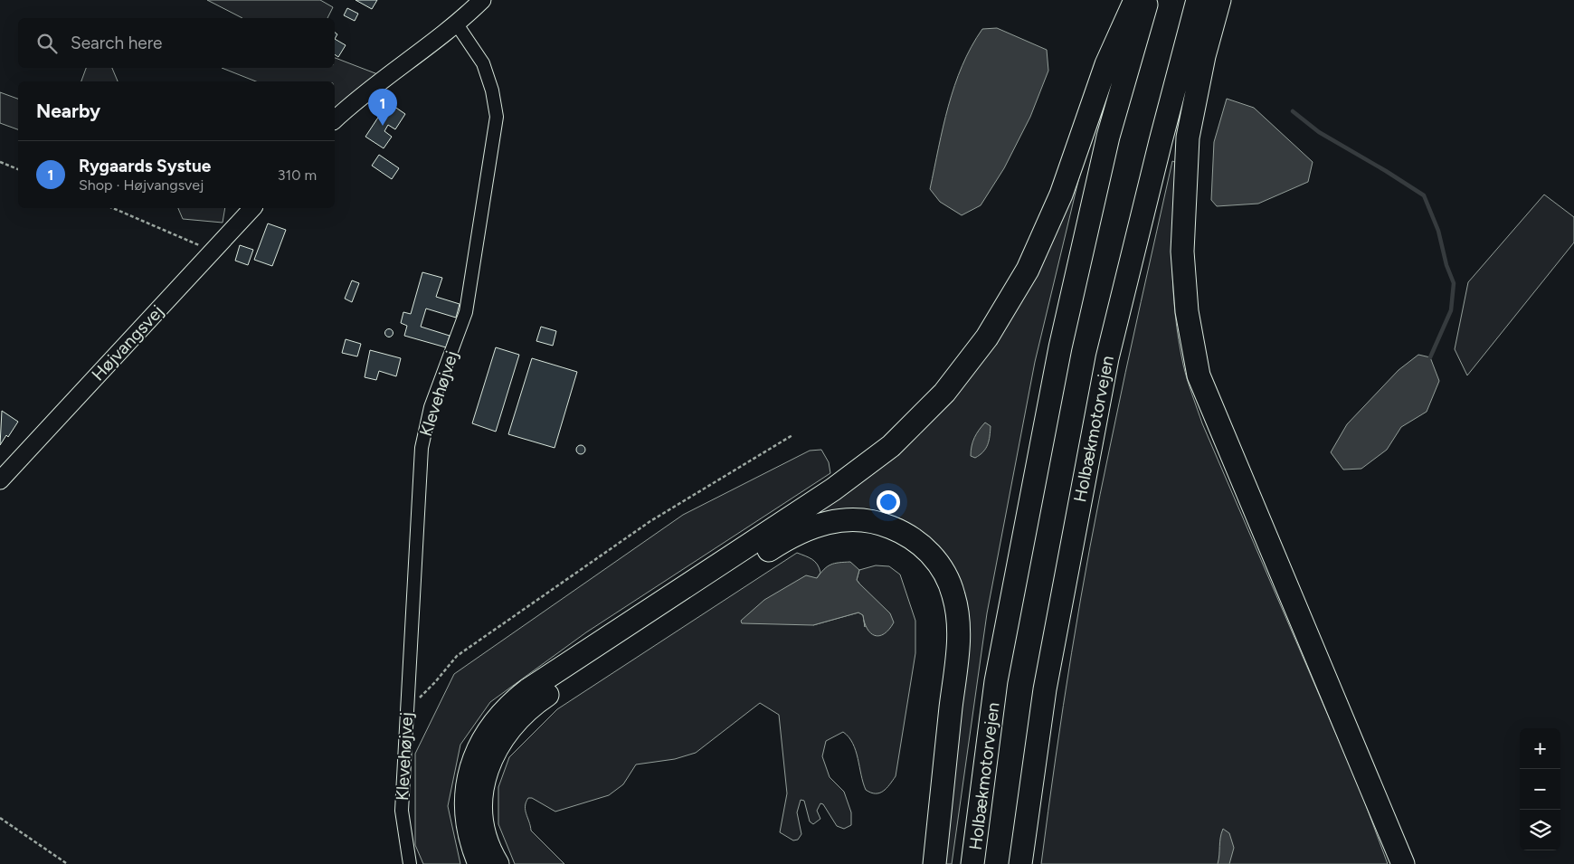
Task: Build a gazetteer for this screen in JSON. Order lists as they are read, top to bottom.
{
  "streets": {
    "highway": ["Holbækmotorvejen"],
    "street": ["Højvangsvej", "Klevehøjvej"]
  },
  "page": {
    "search": "Search here",
    "heading": "Nearby",
    "pins": "1",
    "list": [
      {
        "mark": "1",
        "name": "Rygaards Systue",
        "note": "Shop · Højvangsvej",
        "value": "310 m"
      }
    ],
    "map_buttons": ["+", "−"]
  }
}
